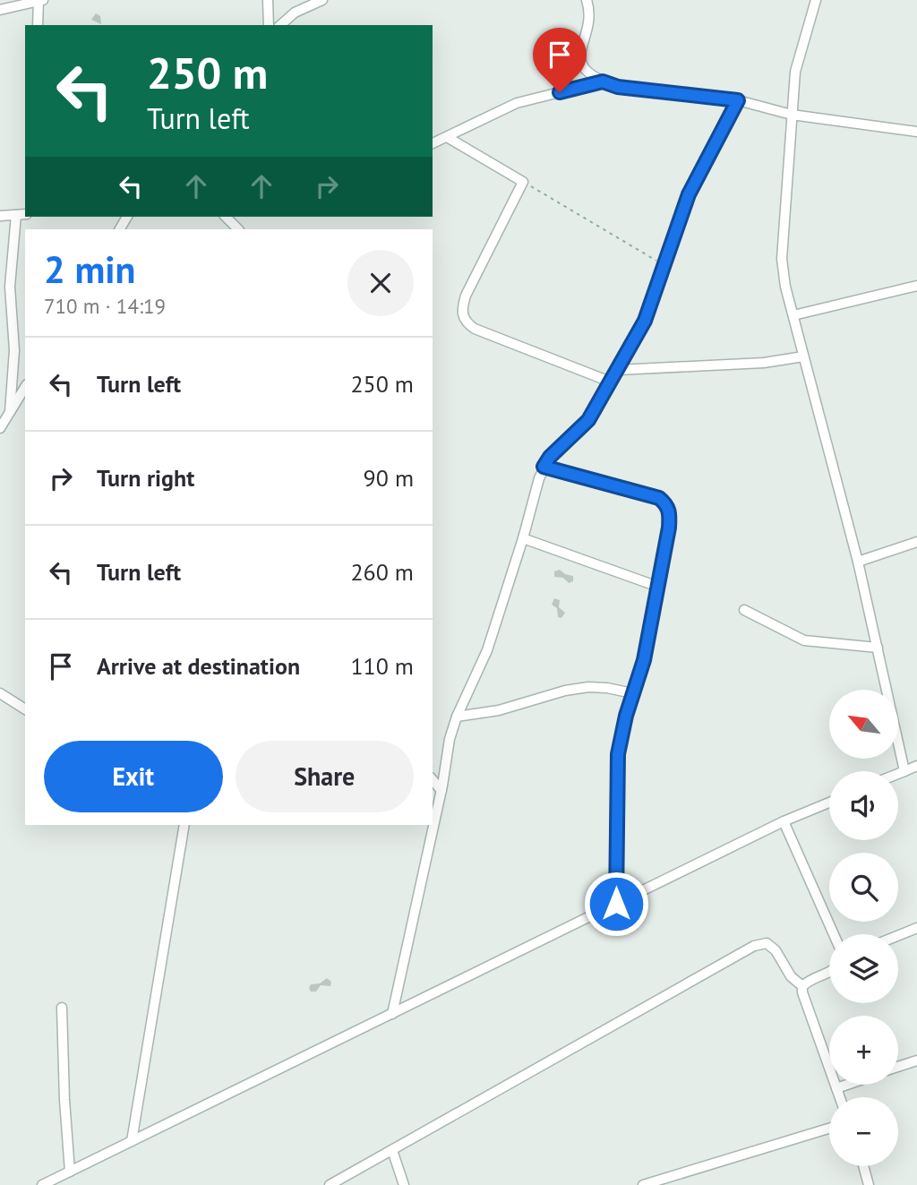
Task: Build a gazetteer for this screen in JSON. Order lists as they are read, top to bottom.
{
  "north": "top left",
  "page": {
    "turn": ["250 m", "Turn left"],
    "heading": ["2 min", "710 m · 14:19"],
    "list": [
      {
        "name": "Turn left",
        "value": "250 m"
      },
      {
        "name": "Turn right",
        "value": "90 m"
      },
      {
        "name": "Turn left",
        "value": "260 m"
      },
      {
        "name": "Arrive at destination",
        "value": "110 m"
      }
    ],
    "map_buttons": ["+", "−"],
    "buttons": ["Exit", "Share"]
  }
}
